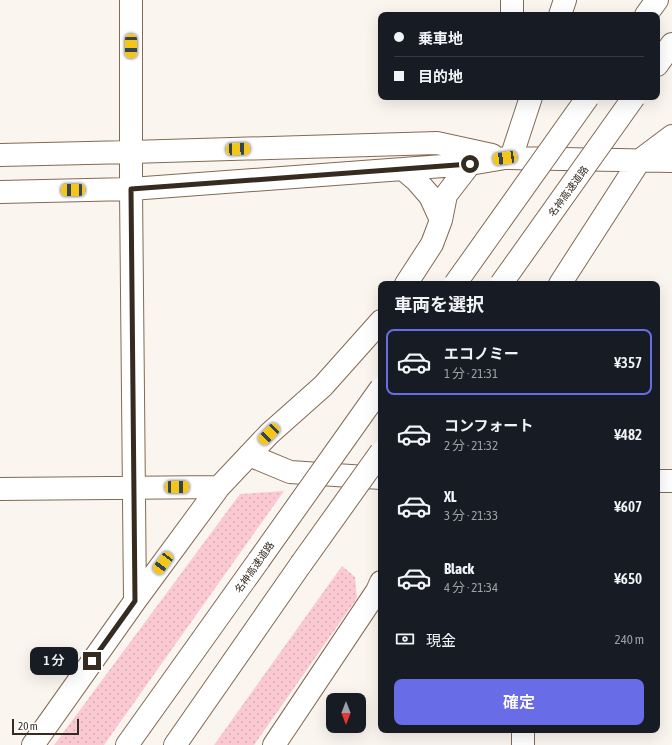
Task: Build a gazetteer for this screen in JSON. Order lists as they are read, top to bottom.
{
  "streets": {
    "main road": ["名神高速道路"]
  },
  "scale_bar": "20 m",
  "north": "bottom",
  "page": {
    "banner": ["乗車地", "目的地"],
    "heading": "車両を選択",
    "list": [
      {
        "name": "エコノミー",
        "note": "1 分 · 21:31",
        "value": "¥357"
      },
      {
        "name": "コンフォート",
        "note": "2 分 · 21:32",
        "value": "¥482"
      },
      {
        "name": "XL",
        "note": "3 分 · 21:33",
        "value": "¥607"
      },
      {
        "name": "Black",
        "note": "4 分 · 21:34",
        "value": "¥650"
      }
    ],
    "pay": ["現金", "240 m"],
    "bubble": "1 分",
    "buttons": "確定",
    "scale": "20 m"
  }
}
